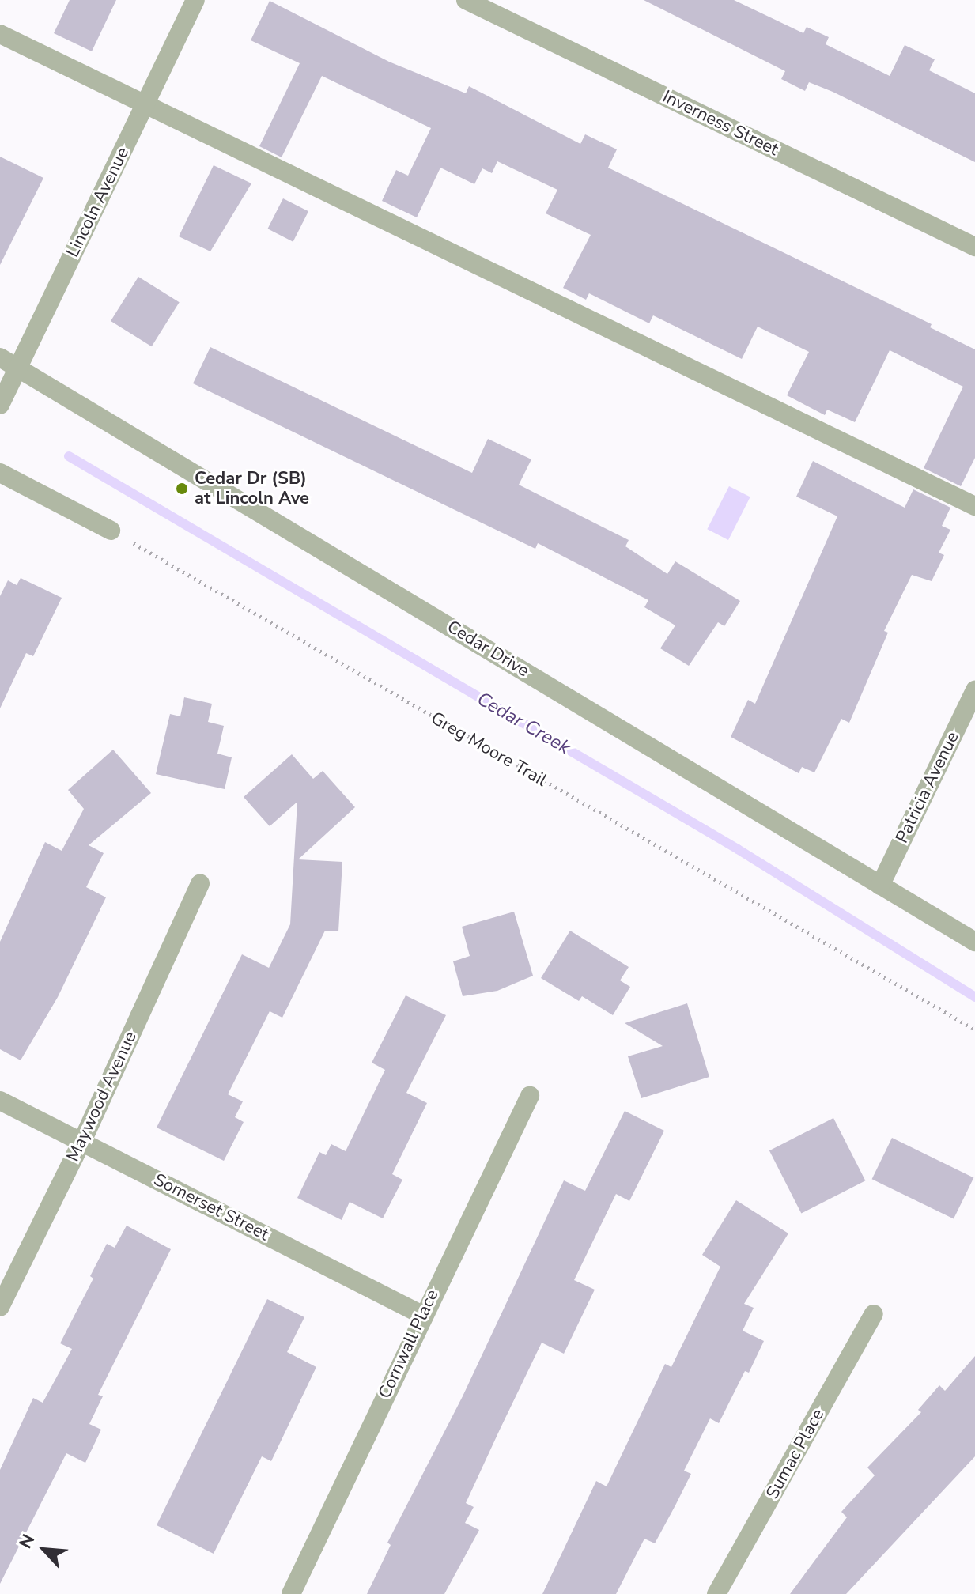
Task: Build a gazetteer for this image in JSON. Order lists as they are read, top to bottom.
{
  "streets": {
    "street": [
      "Inverness Street",
      "Lincoln Avenue",
      "Cedar Drive",
      "Patricia Avenue",
      "Maywood Avenue",
      "Somerset Street",
      "Cornwall Place",
      "Sumac Place"
    ],
    "path": ["Greg Moore Trail"]
  },
  "crossings": [
    ["Lincoln Avenue", "Cedar Drive"],
    ["Cedar Drive", "Patricia Avenue"],
    ["Maywood Avenue", "Somerset Street"],
    ["Somerset Street", "Cornwall Place"]
  ],
  "water": ["Cedar Creek"],
  "places": ["Cedar Dr (SB) at Lincoln Ave"],
  "north": "top left"
}
